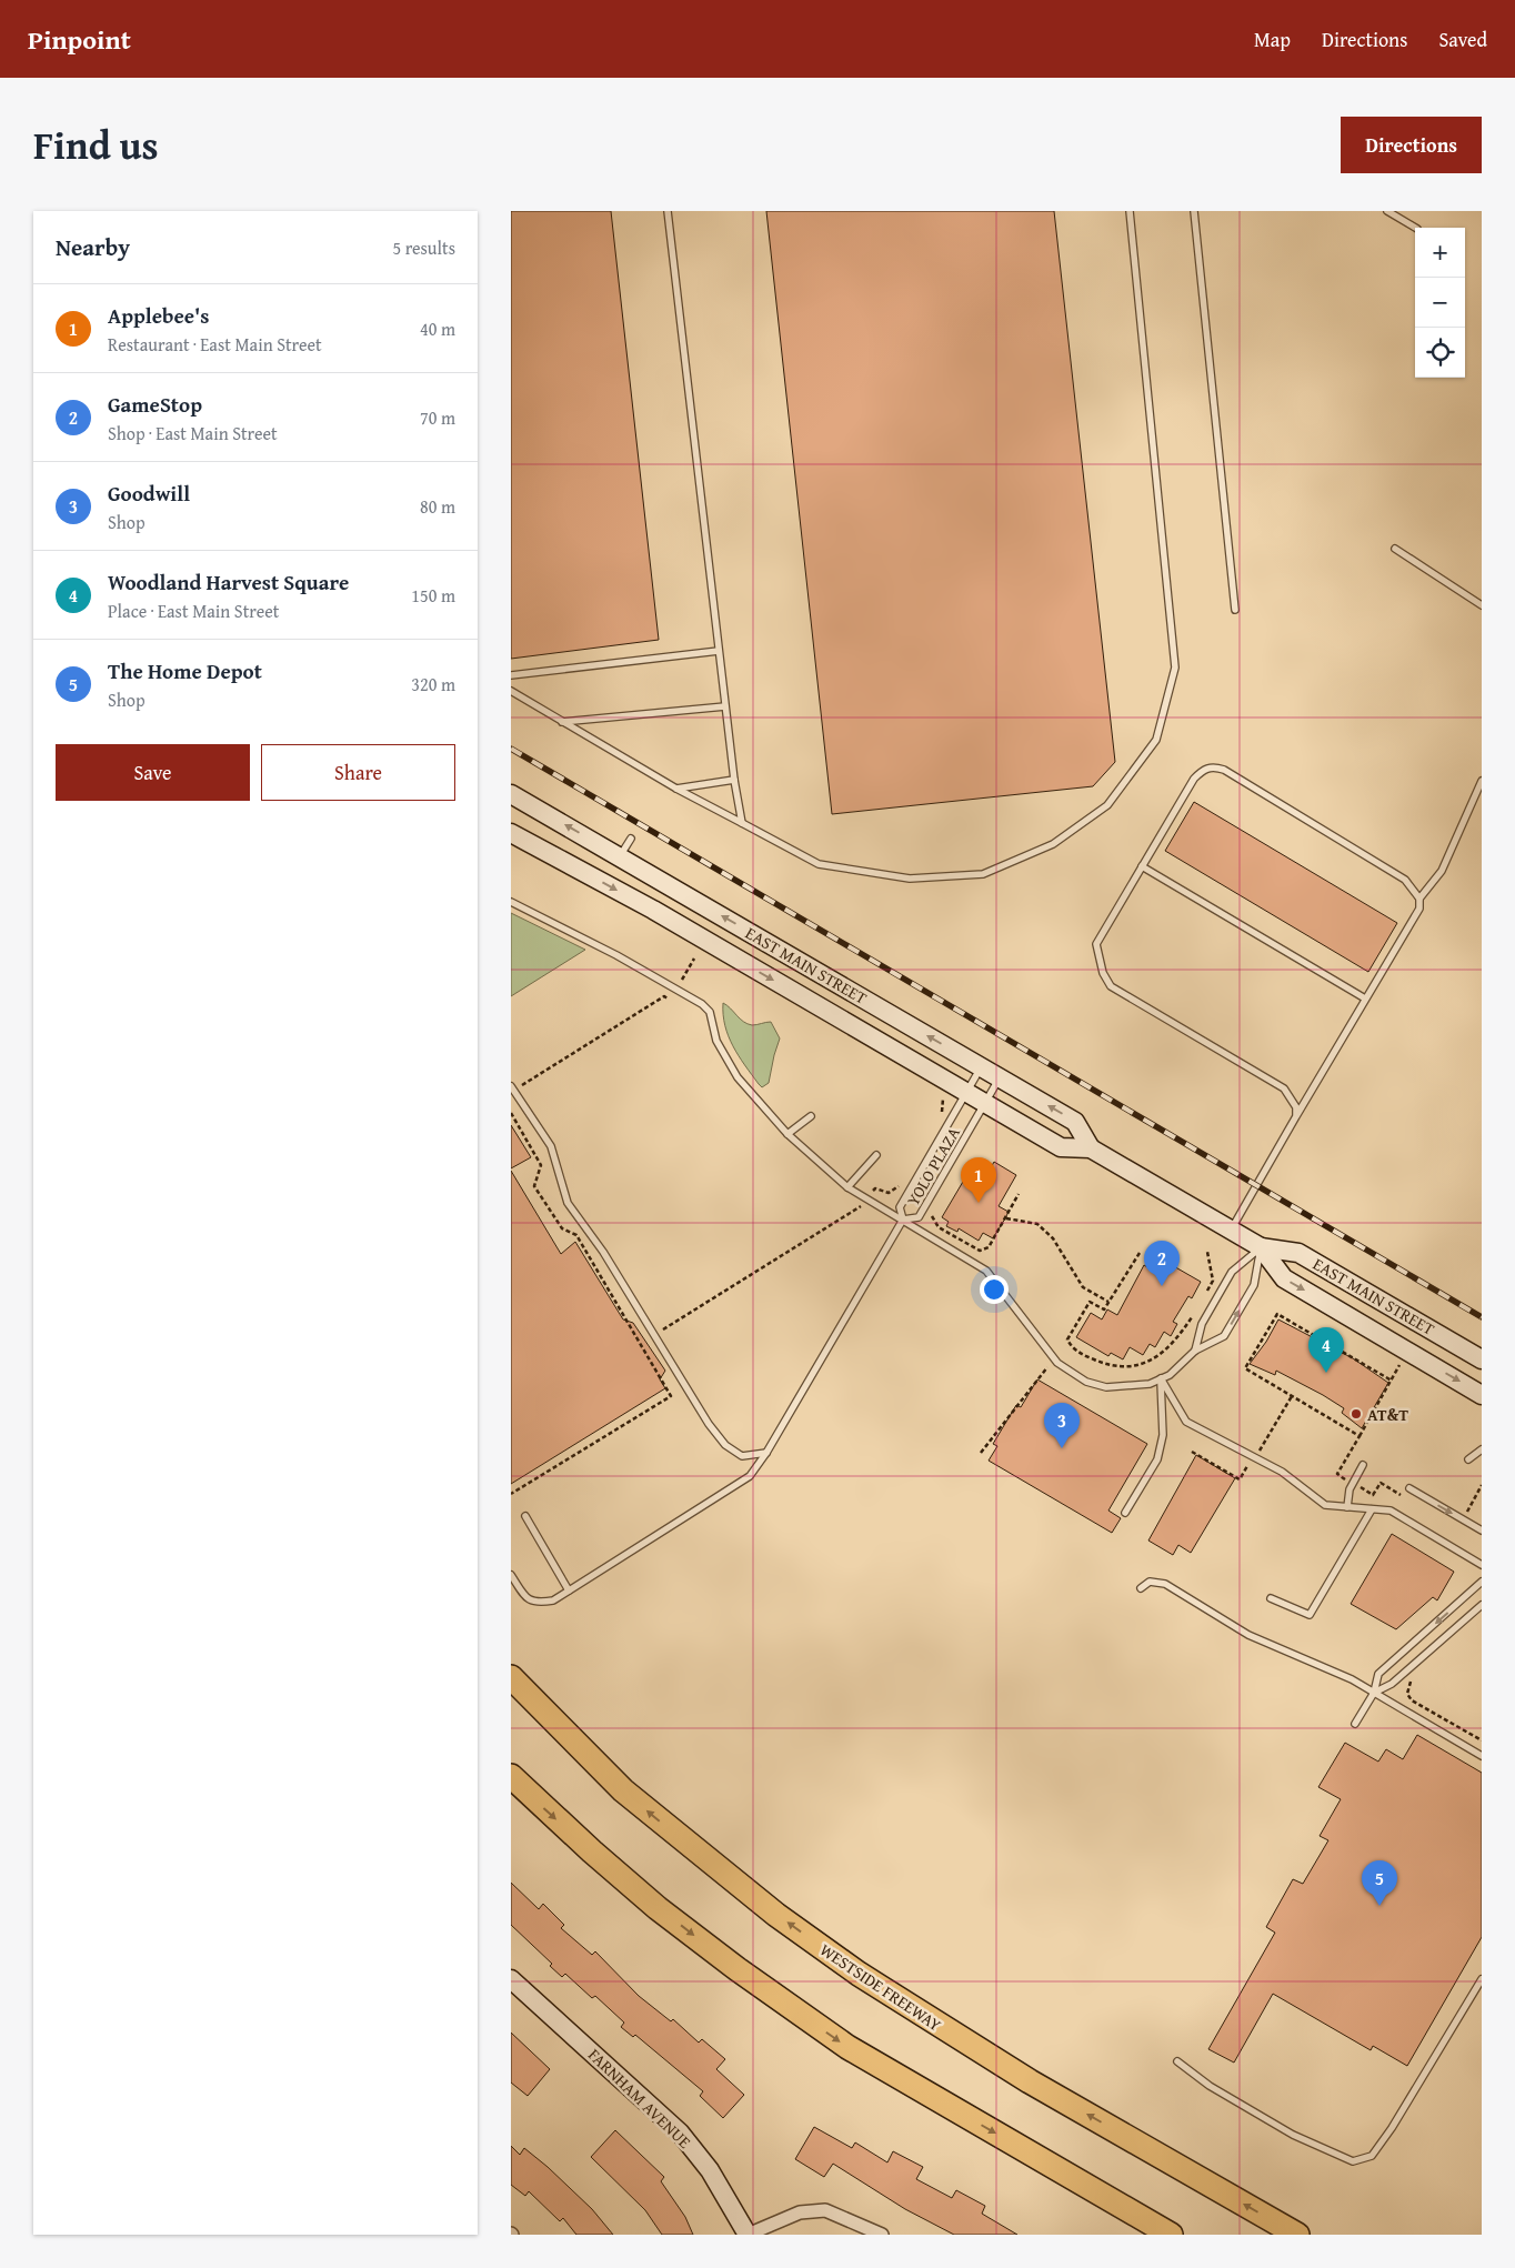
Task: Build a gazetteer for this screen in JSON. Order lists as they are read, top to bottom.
{
  "streets": {
    "highway": ["WESTSIDE FREEWAY"],
    "main road": ["EAST MAIN STREET", "FARNHAM AVENUE"],
    "lane": ["YOLO PLAZA"]
  },
  "crossings": [
    ["EAST MAIN STREET", "YOLO PLAZA"]
  ],
  "places": ["AT&T"],
  "page": {
    "header": "Pinpoint",
    "nav": ["Map", "Directions", "Saved"],
    "title": "Find us",
    "buttons": [
      "Directions",
      ["Save", "Share"]
    ],
    "heading": ["Nearby", "5 results"],
    "map_buttons": ["+", "−"],
    "list": [
      {
        "mark": "1",
        "name": "Applebee's",
        "note": "Restaurant · East Main Street",
        "value": "40 m"
      },
      {
        "mark": "2",
        "name": "GameStop",
        "note": "Shop · East Main Street",
        "value": "70 m"
      },
      {
        "mark": "3",
        "name": "Goodwill",
        "note": "Shop",
        "value": "80 m"
      },
      {
        "mark": "4",
        "name": "Woodland Harvest Square",
        "note": "Place · East Main Street",
        "value": "150 m"
      },
      {
        "mark": "5",
        "name": "The Home Depot",
        "note": "Shop",
        "value": "320 m"
      }
    ],
    "pins": [
      "1",
      "2",
      "4",
      "3",
      "5"
    ]
  }
}
